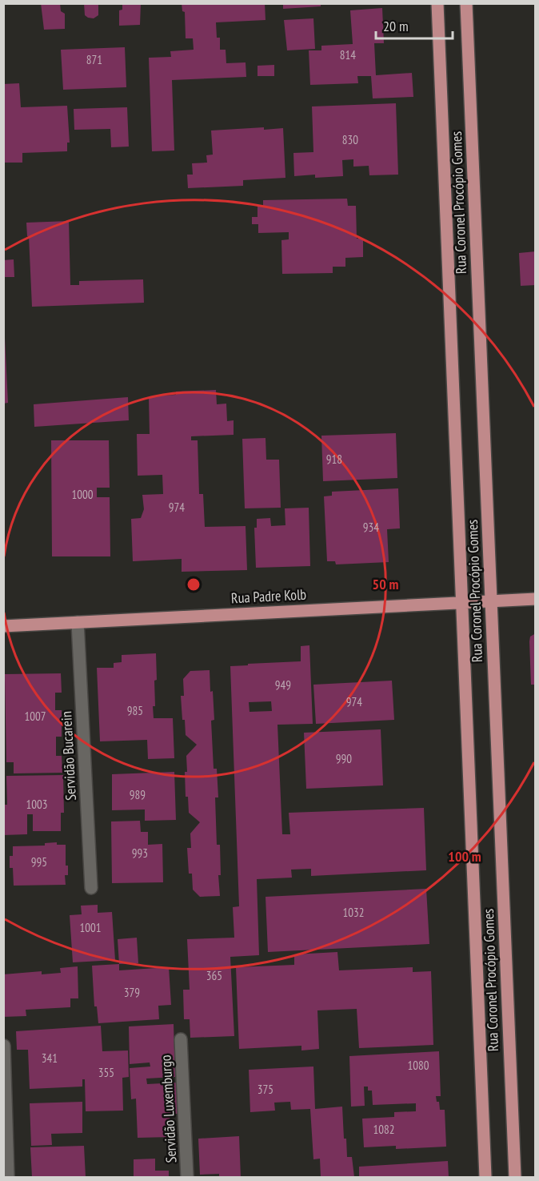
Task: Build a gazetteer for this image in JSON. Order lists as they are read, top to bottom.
{
  "streets": {
    "main road": ["Rua Coronel Procópio Gomes", "Rua Padre Kolb"],
    "street": ["Servidão Bucarein", "Servidão Luxemburgo"]
  },
  "crossings": [
    ["Rua Coronel Procópio Gomes", "Rua Padre Kolb"],
    ["Rua Padre Kolb", "Servidão Bucarein"]
  ],
  "house_numbers": [
    "814",
    "871",
    "830",
    "918",
    "1000",
    "974",
    "934",
    "949",
    "974",
    "985",
    "1007",
    "990",
    "989",
    "1003",
    "993",
    "995",
    "1032",
    "1001",
    "365",
    "379",
    "341",
    "1080",
    "355",
    "375",
    "1082"
  ],
  "scale_bar": "20 m",
  "rings": ["50 m", "100 m"]
}
